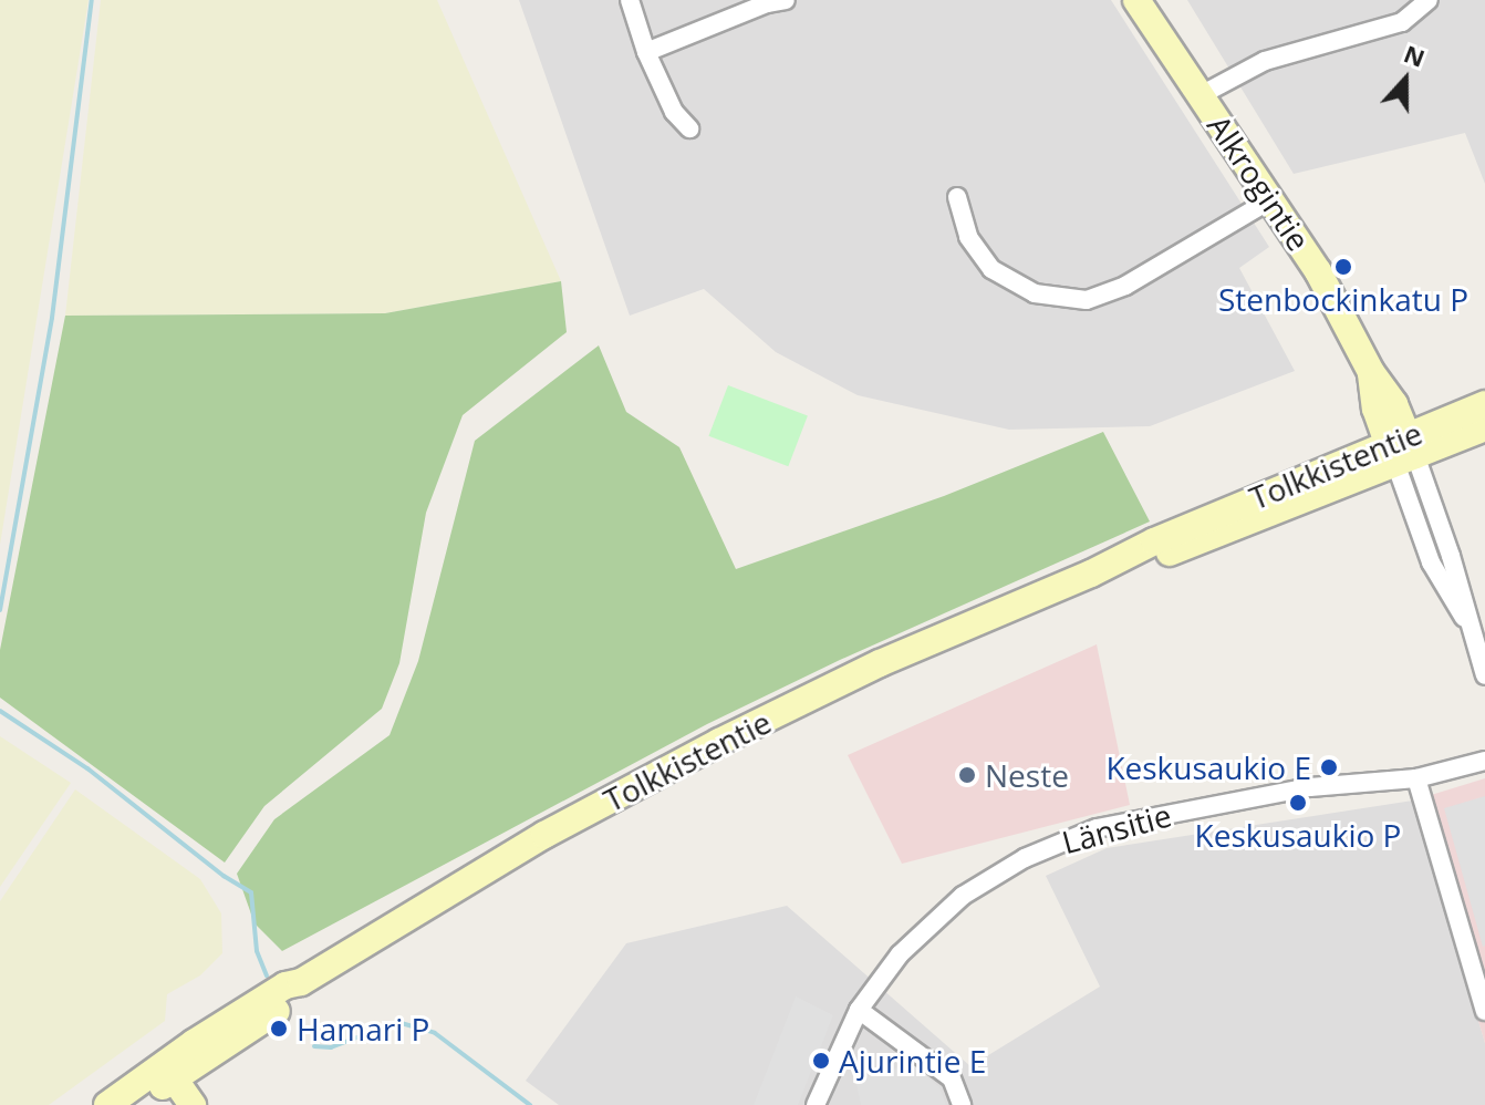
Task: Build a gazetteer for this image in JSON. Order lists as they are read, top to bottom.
{
  "streets": {
    "street": ["Alkrogintie", "Tolkkistentie", "Länsitie"]
  },
  "crossings": [
    ["Alkrogintie", "Tolkkistentie"]
  ],
  "places": [
    "Stenbockinkatu P",
    "Keskusaukio E",
    "Neste",
    "Keskusaukio P",
    "Hamari P",
    "Ajurintie E"
  ],
  "north": "top"
}
